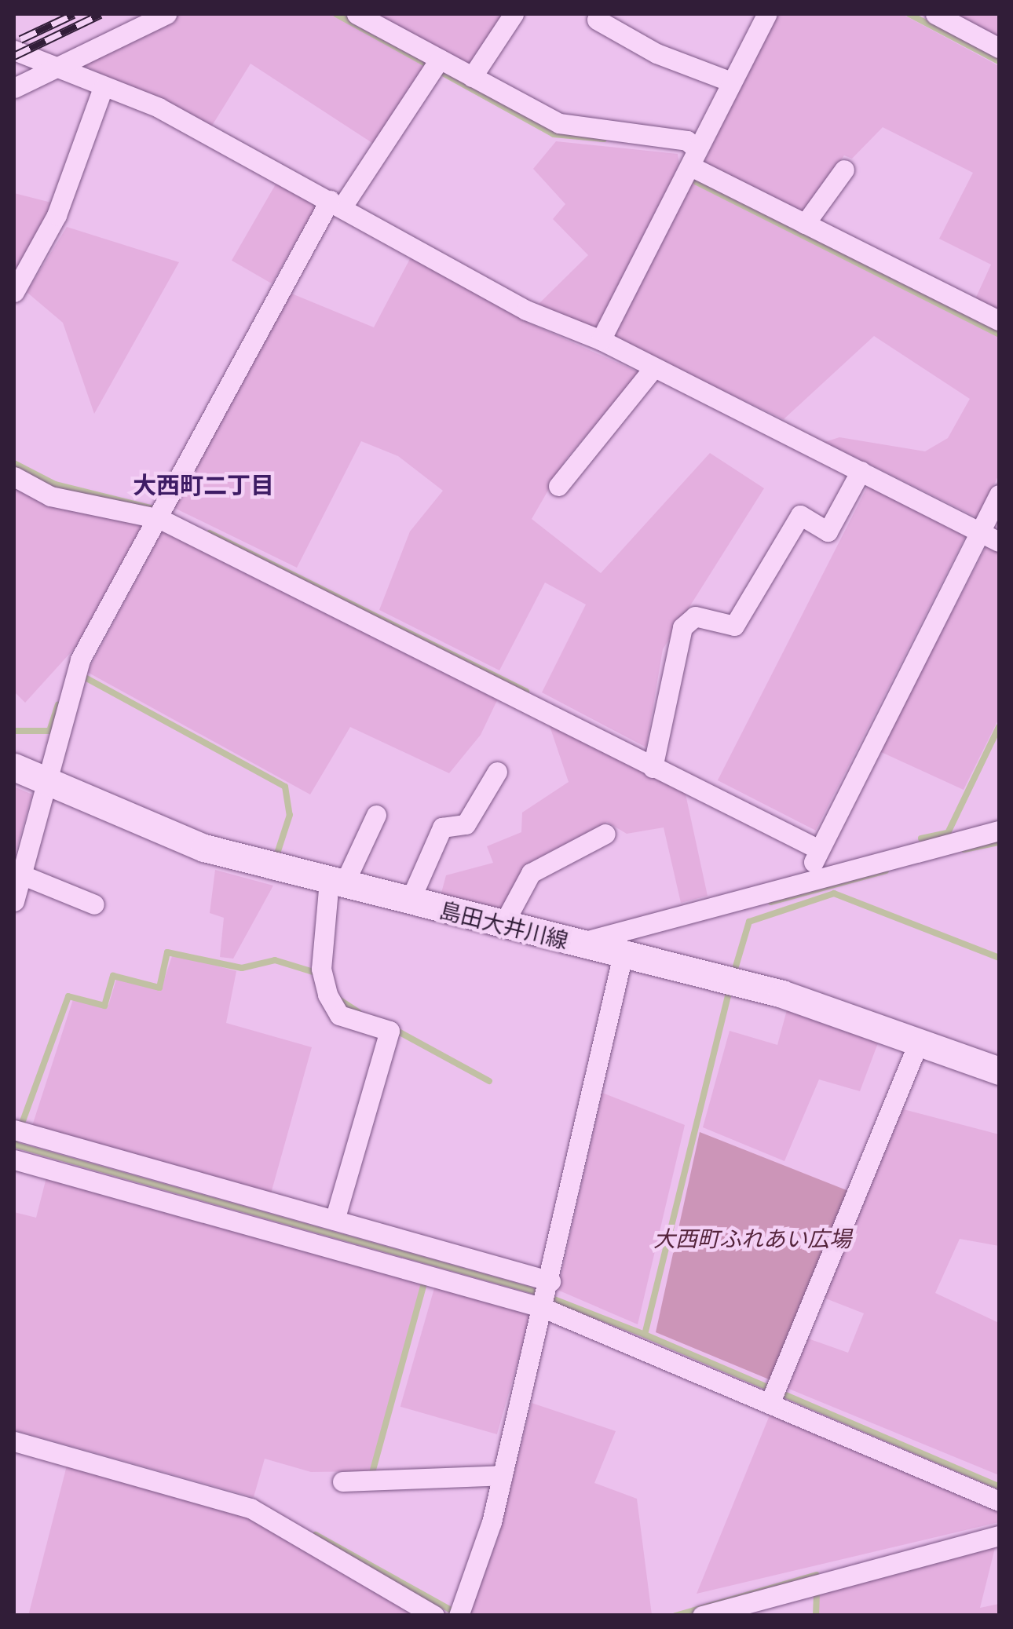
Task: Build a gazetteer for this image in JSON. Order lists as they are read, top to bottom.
{
  "streets": {
    "main road": ["島田大井川線"]
  },
  "districts": ["大西町二丁目"],
  "parks": ["大西町ふれあい広場"]
}
